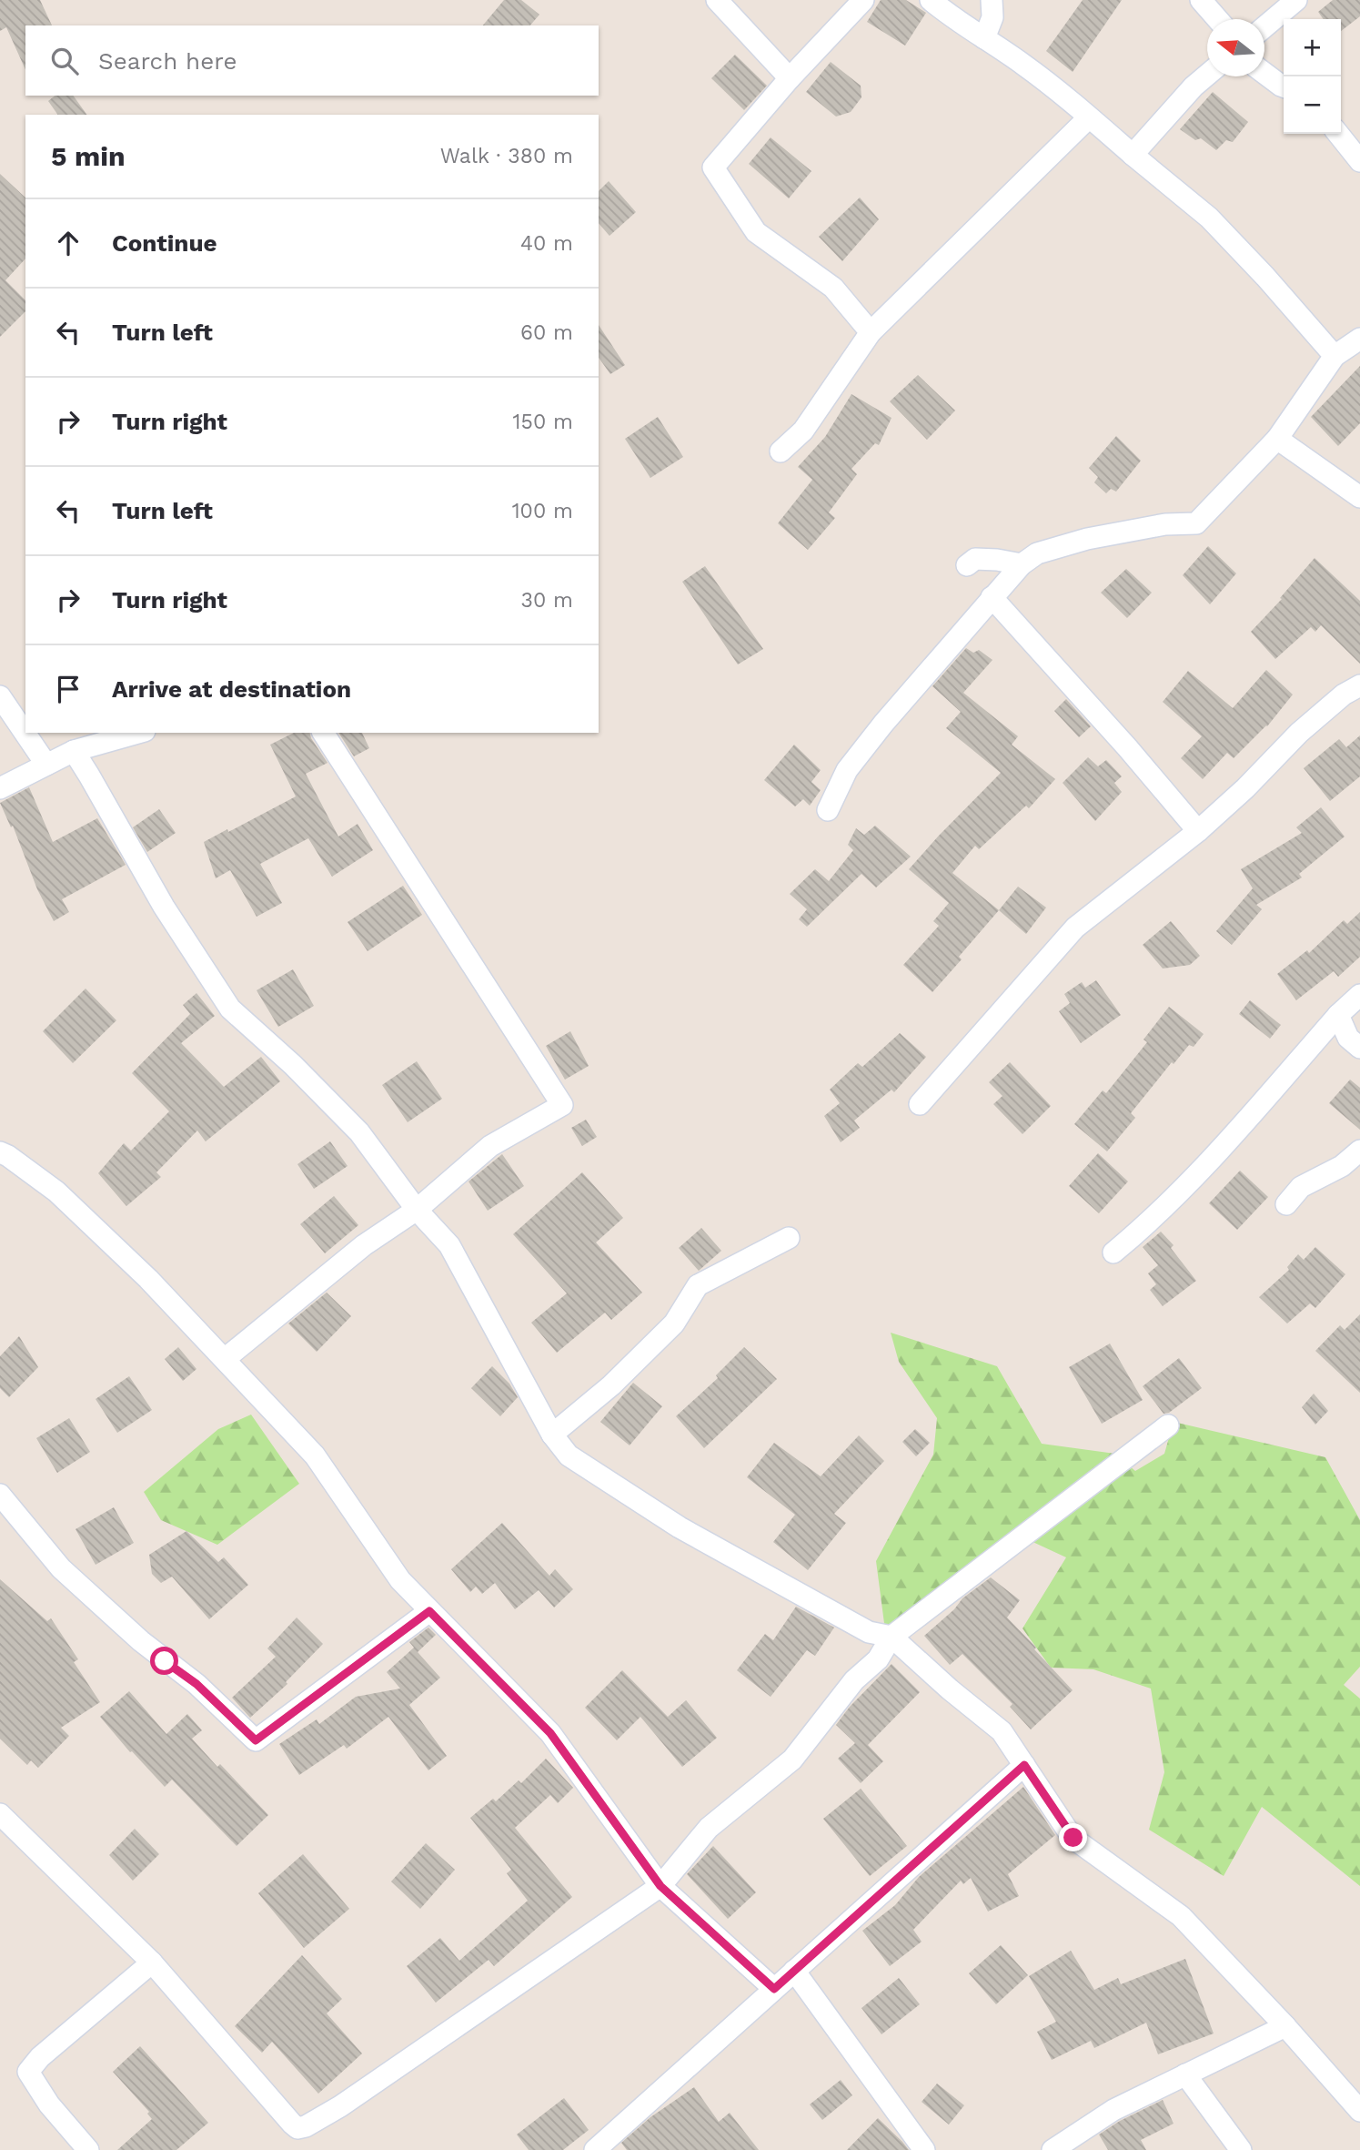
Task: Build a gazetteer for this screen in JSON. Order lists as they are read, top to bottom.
{
  "north": "left",
  "page": {
    "map_buttons": ["+", "−"],
    "search": "Search here",
    "heading": ["5 min", "Walk · 380 m"],
    "list": [
      ["Continue", "40 m"],
      ["Turn left", "60 m"],
      ["Turn right", "150 m"],
      ["Turn left", "100 m"],
      ["Turn right", "30 m"],
      "Arrive at destination"
    ]
  }
}
